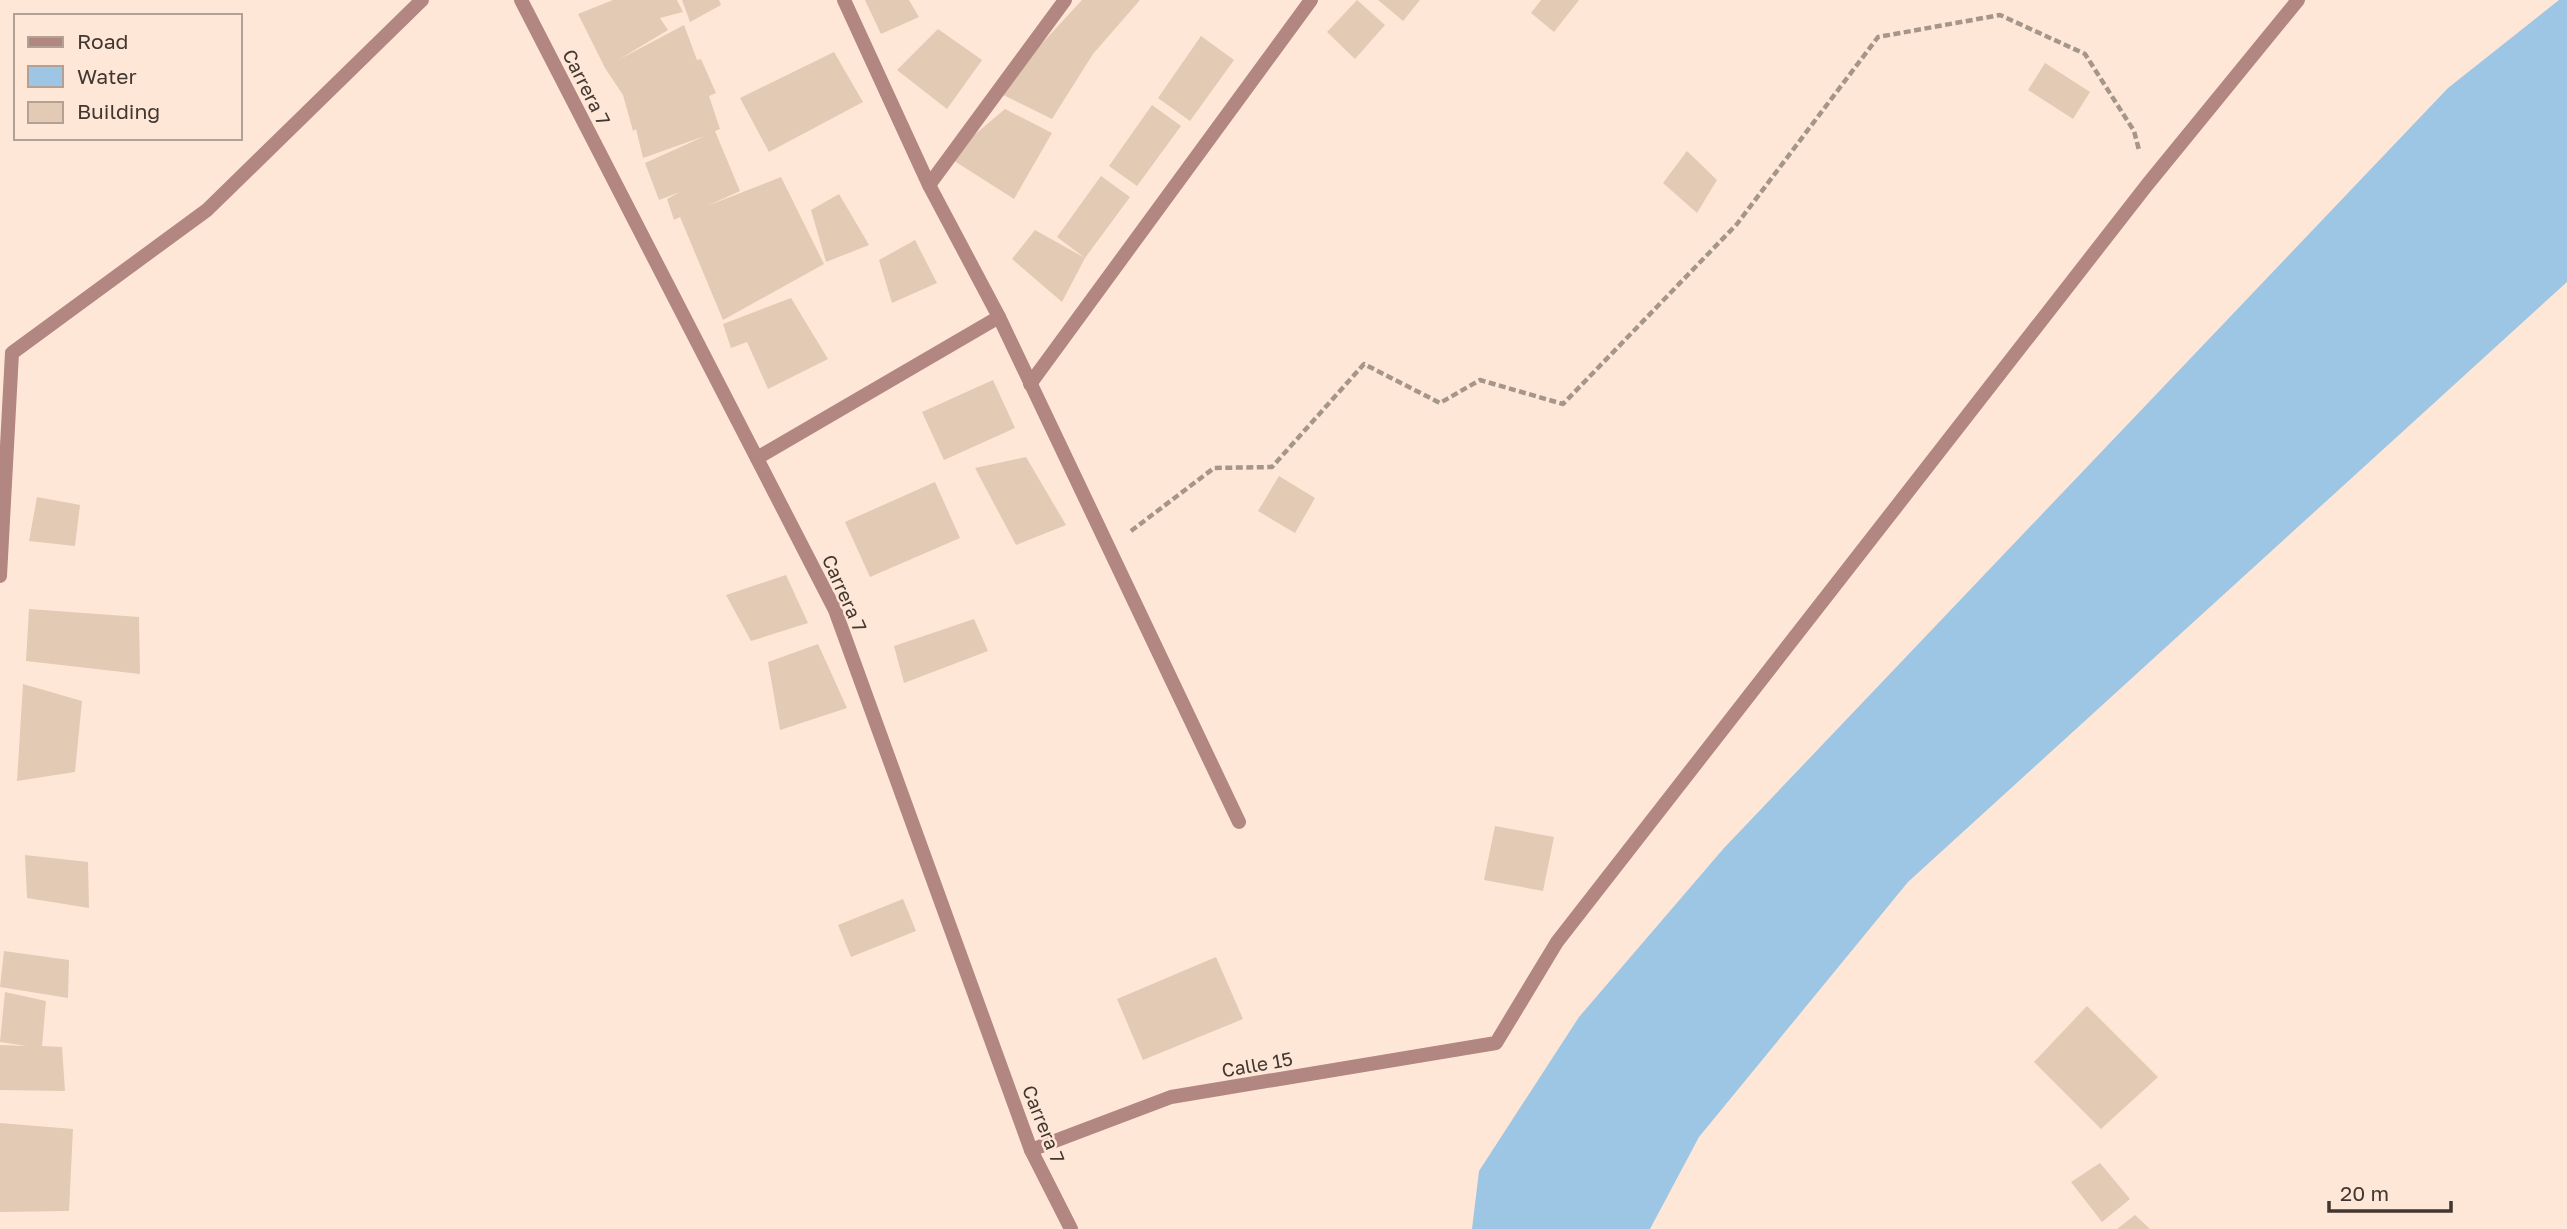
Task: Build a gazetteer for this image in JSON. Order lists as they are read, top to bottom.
{
  "streets": {
    "street": ["Carrera 7", "Calle 15"]
  },
  "crossings": [
    ["Carrera 7", "Calle 15"]
  ],
  "legend": ["Road", "Water", "Building"],
  "scale_bar": "20 m"
}
